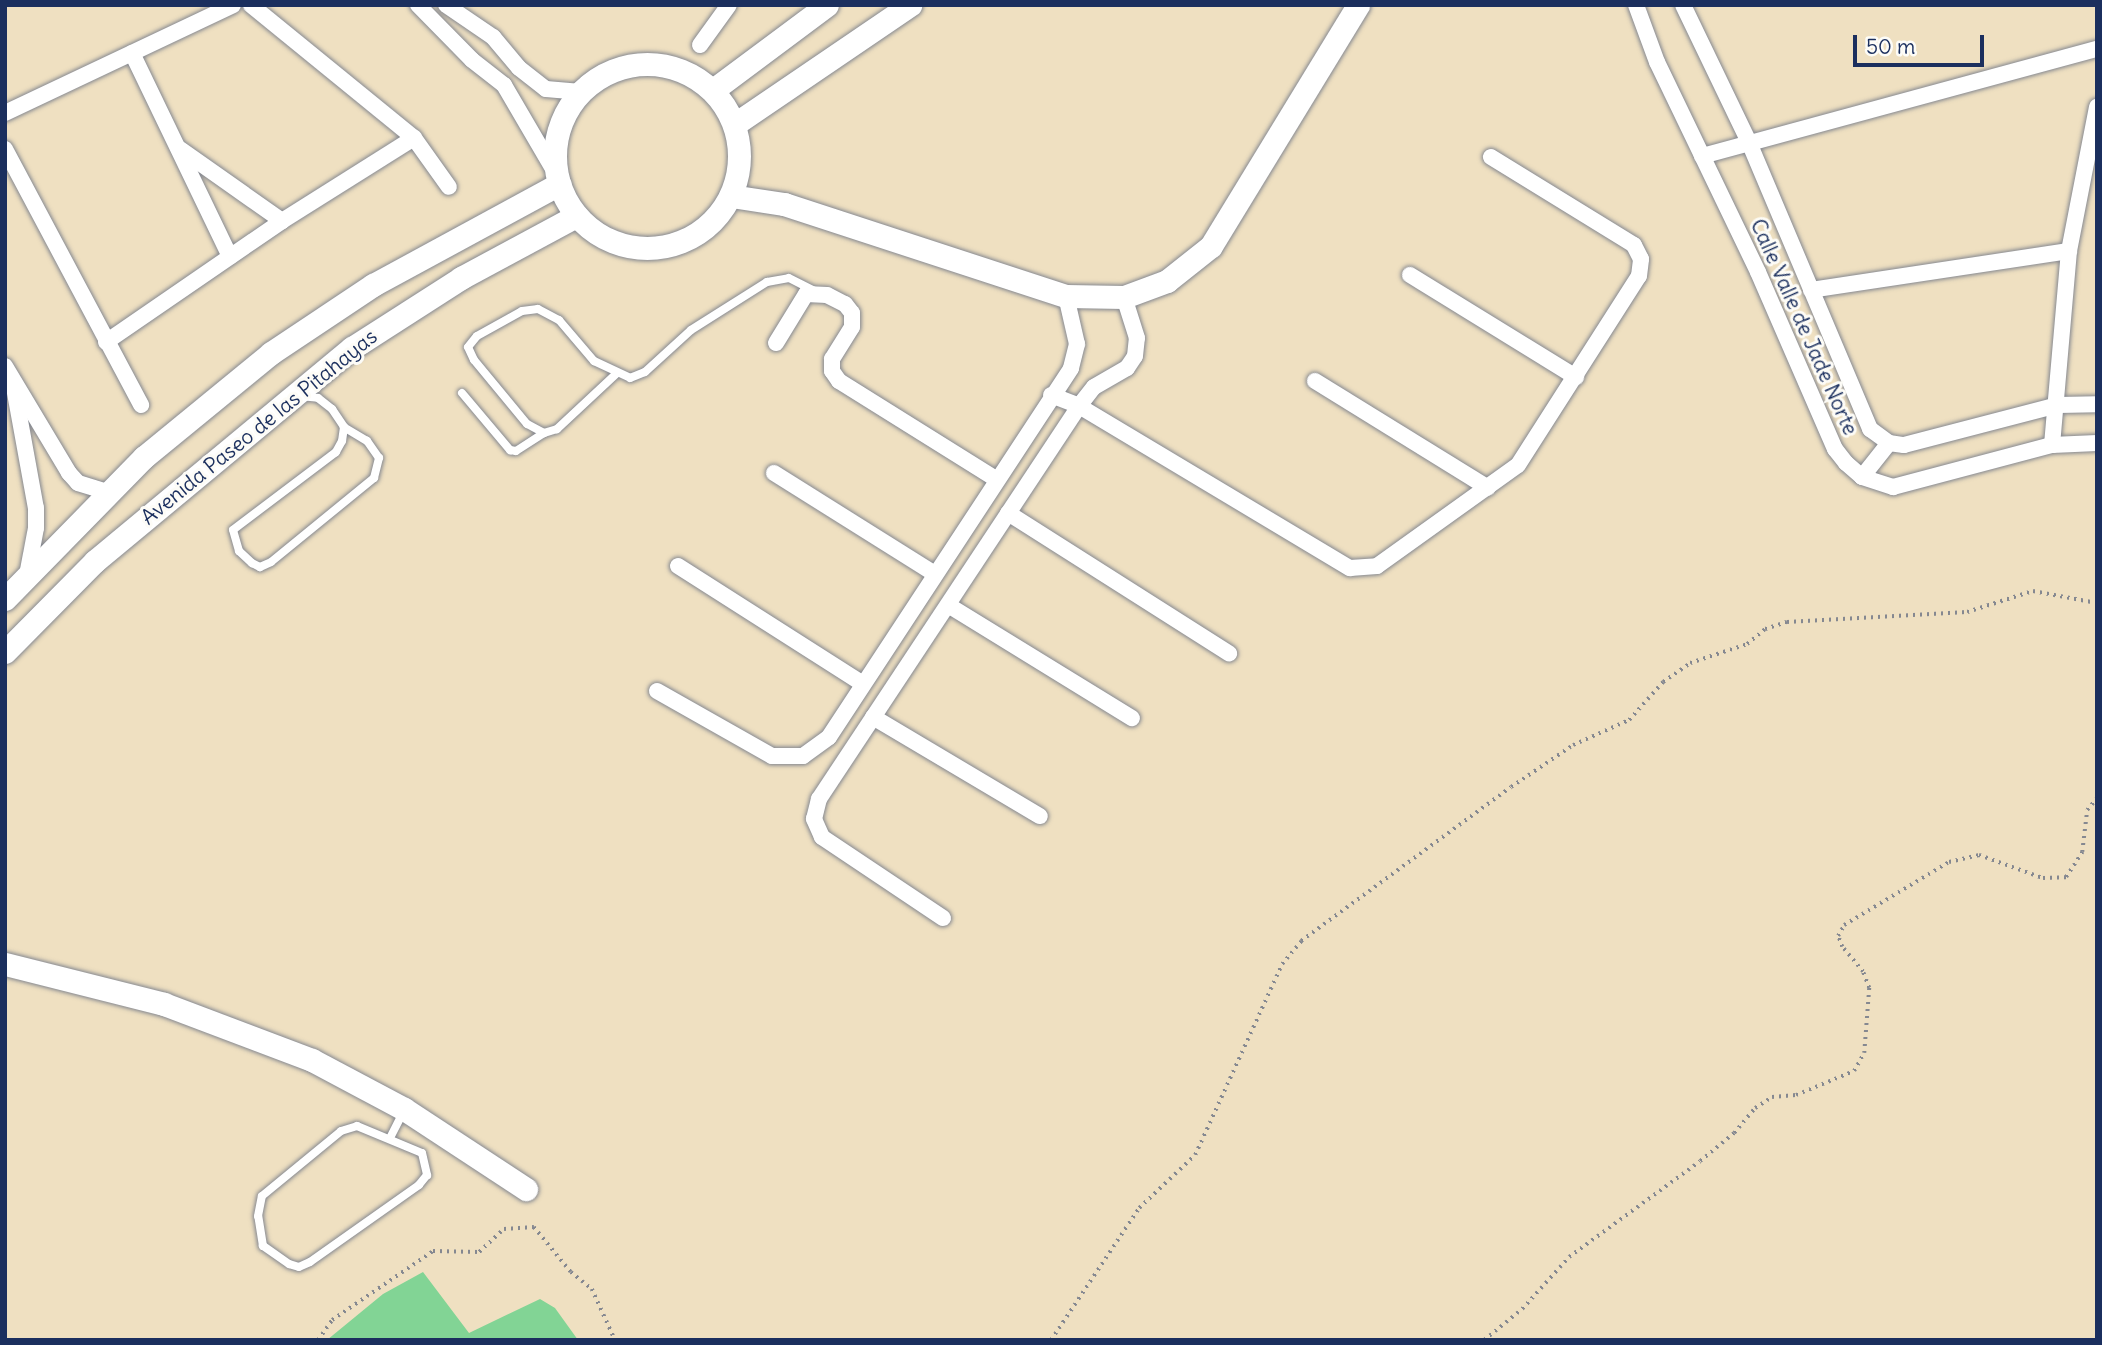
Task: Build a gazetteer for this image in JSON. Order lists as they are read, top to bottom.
{
  "streets": {
    "street": ["Calle Valle de Jade Norte", "Avenida Paseo de las Pitahayas"]
  },
  "scale_bar": "50 m"
}
